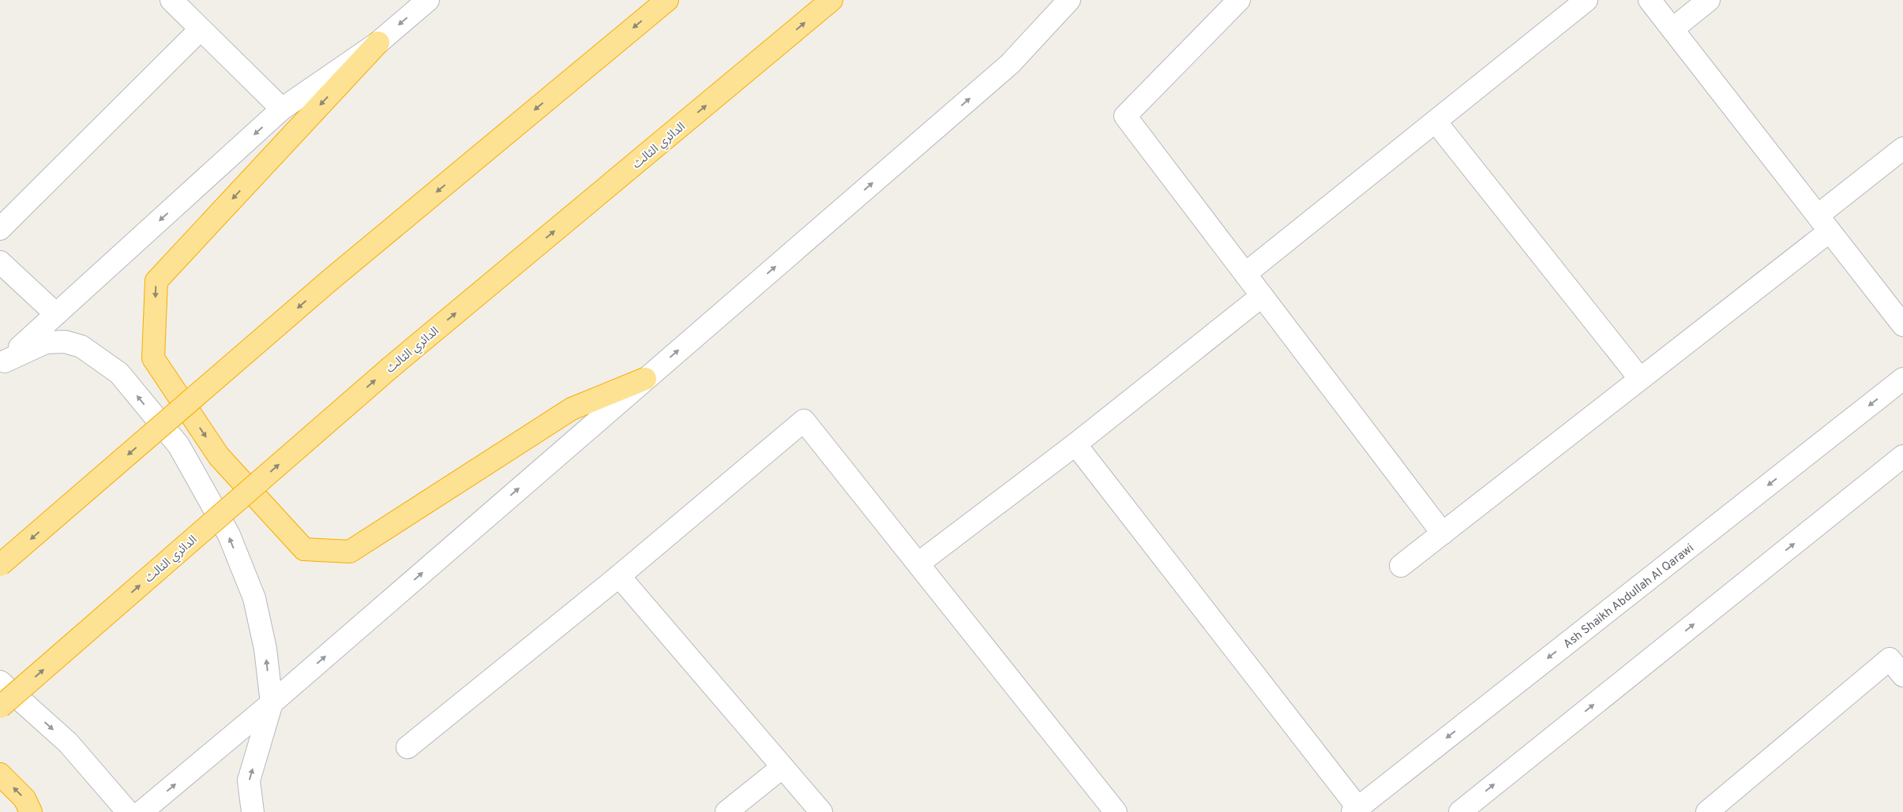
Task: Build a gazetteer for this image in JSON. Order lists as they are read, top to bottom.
{
  "streets": {
    "highway": ["الدائري الثالث"],
    "street": ["Ash Shaikh Abdullah Al Qarawi"]
  }
}
